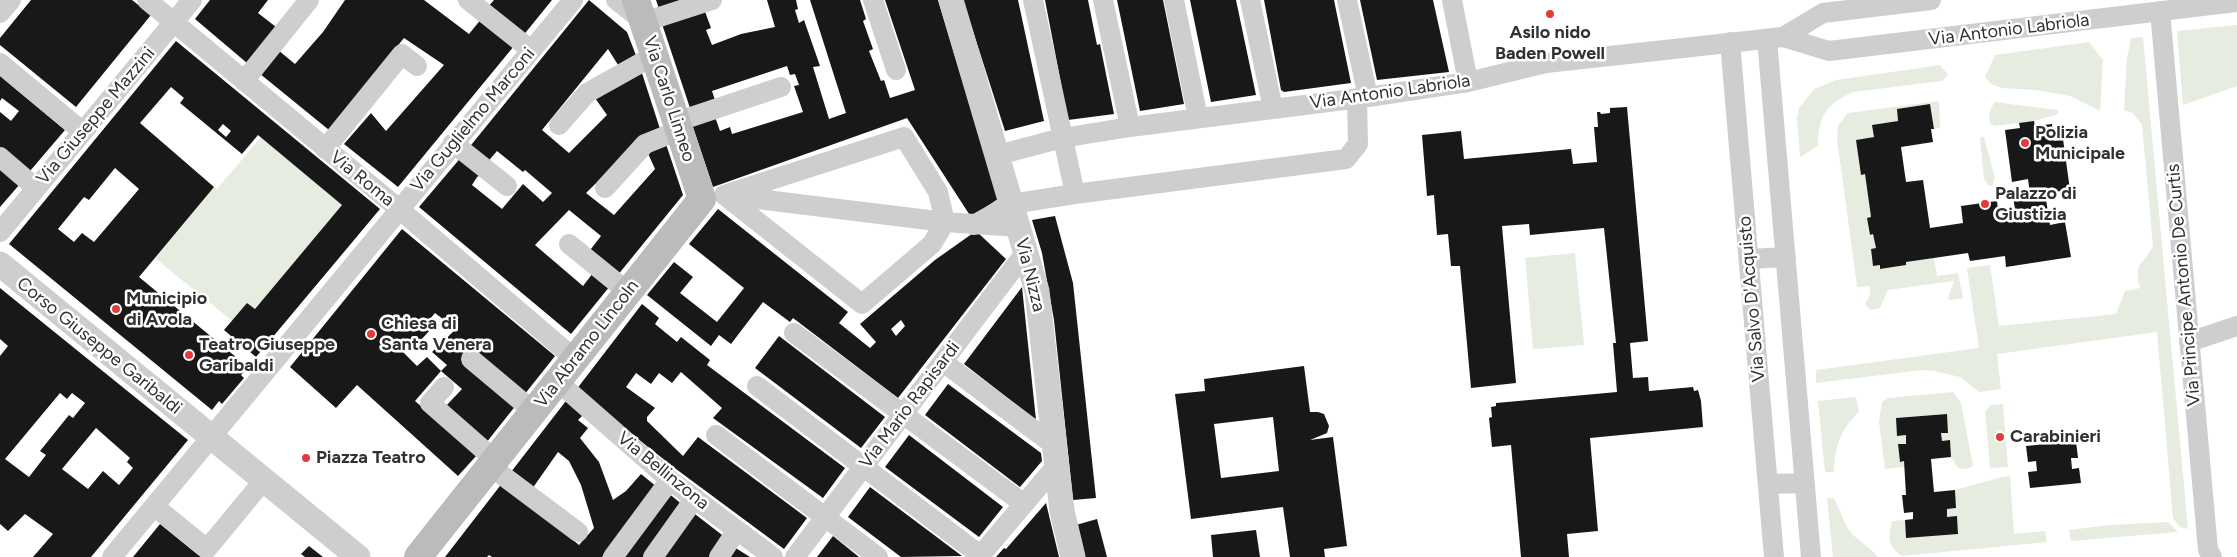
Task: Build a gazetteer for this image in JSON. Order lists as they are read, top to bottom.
{
  "streets": {
    "main road": ["Via Carlo Linneo", "Via Abramo Lincoln"],
    "street": [
      "Via Antonio Labriola",
      "Via Giuseppe Mazzini",
      "Via Guglielmo Marconi",
      "Via Roma",
      "Via Nizza",
      "Via Principe Antonio De Curtis",
      "Via Salvo D'Acquisto",
      "Corso Giuseppe Garibaldi",
      "Via Mario Rapisardi",
      "Via Bellinzona"
    ]
  },
  "crossings": [
    ["Via Antonio Labriola", "Via Nizza"],
    ["Via Antonio Labriola", "Via Principe Antonio De Curtis"],
    ["Via Antonio Labriola", "Via Salvo D'Acquisto"],
    ["Via Carlo Linneo", "Via Abramo Lincoln"],
    ["Via Giuseppe Mazzini", "Via Roma"],
    ["Via Guglielmo Marconi", "Via Roma"],
    ["Via Guglielmo Marconi", "Corso Giuseppe Garibaldi"],
    ["Via Roma", "Via Abramo Lincoln"],
    ["Via Nizza", "Via Mario Rapisardi"],
    ["Via Abramo Lincoln", "Via Bellinzona"]
  ],
  "places": [
    "Asilo nido Baden Powell",
    "Polizia Municipale",
    "Palazzo di Giustizia",
    "Municipio di Avola",
    "Chiesa di Santa Venera",
    "Teatro Giuseppe Garibaldi",
    "Carabinieri",
    "Piazza Teatro"
  ]
}
